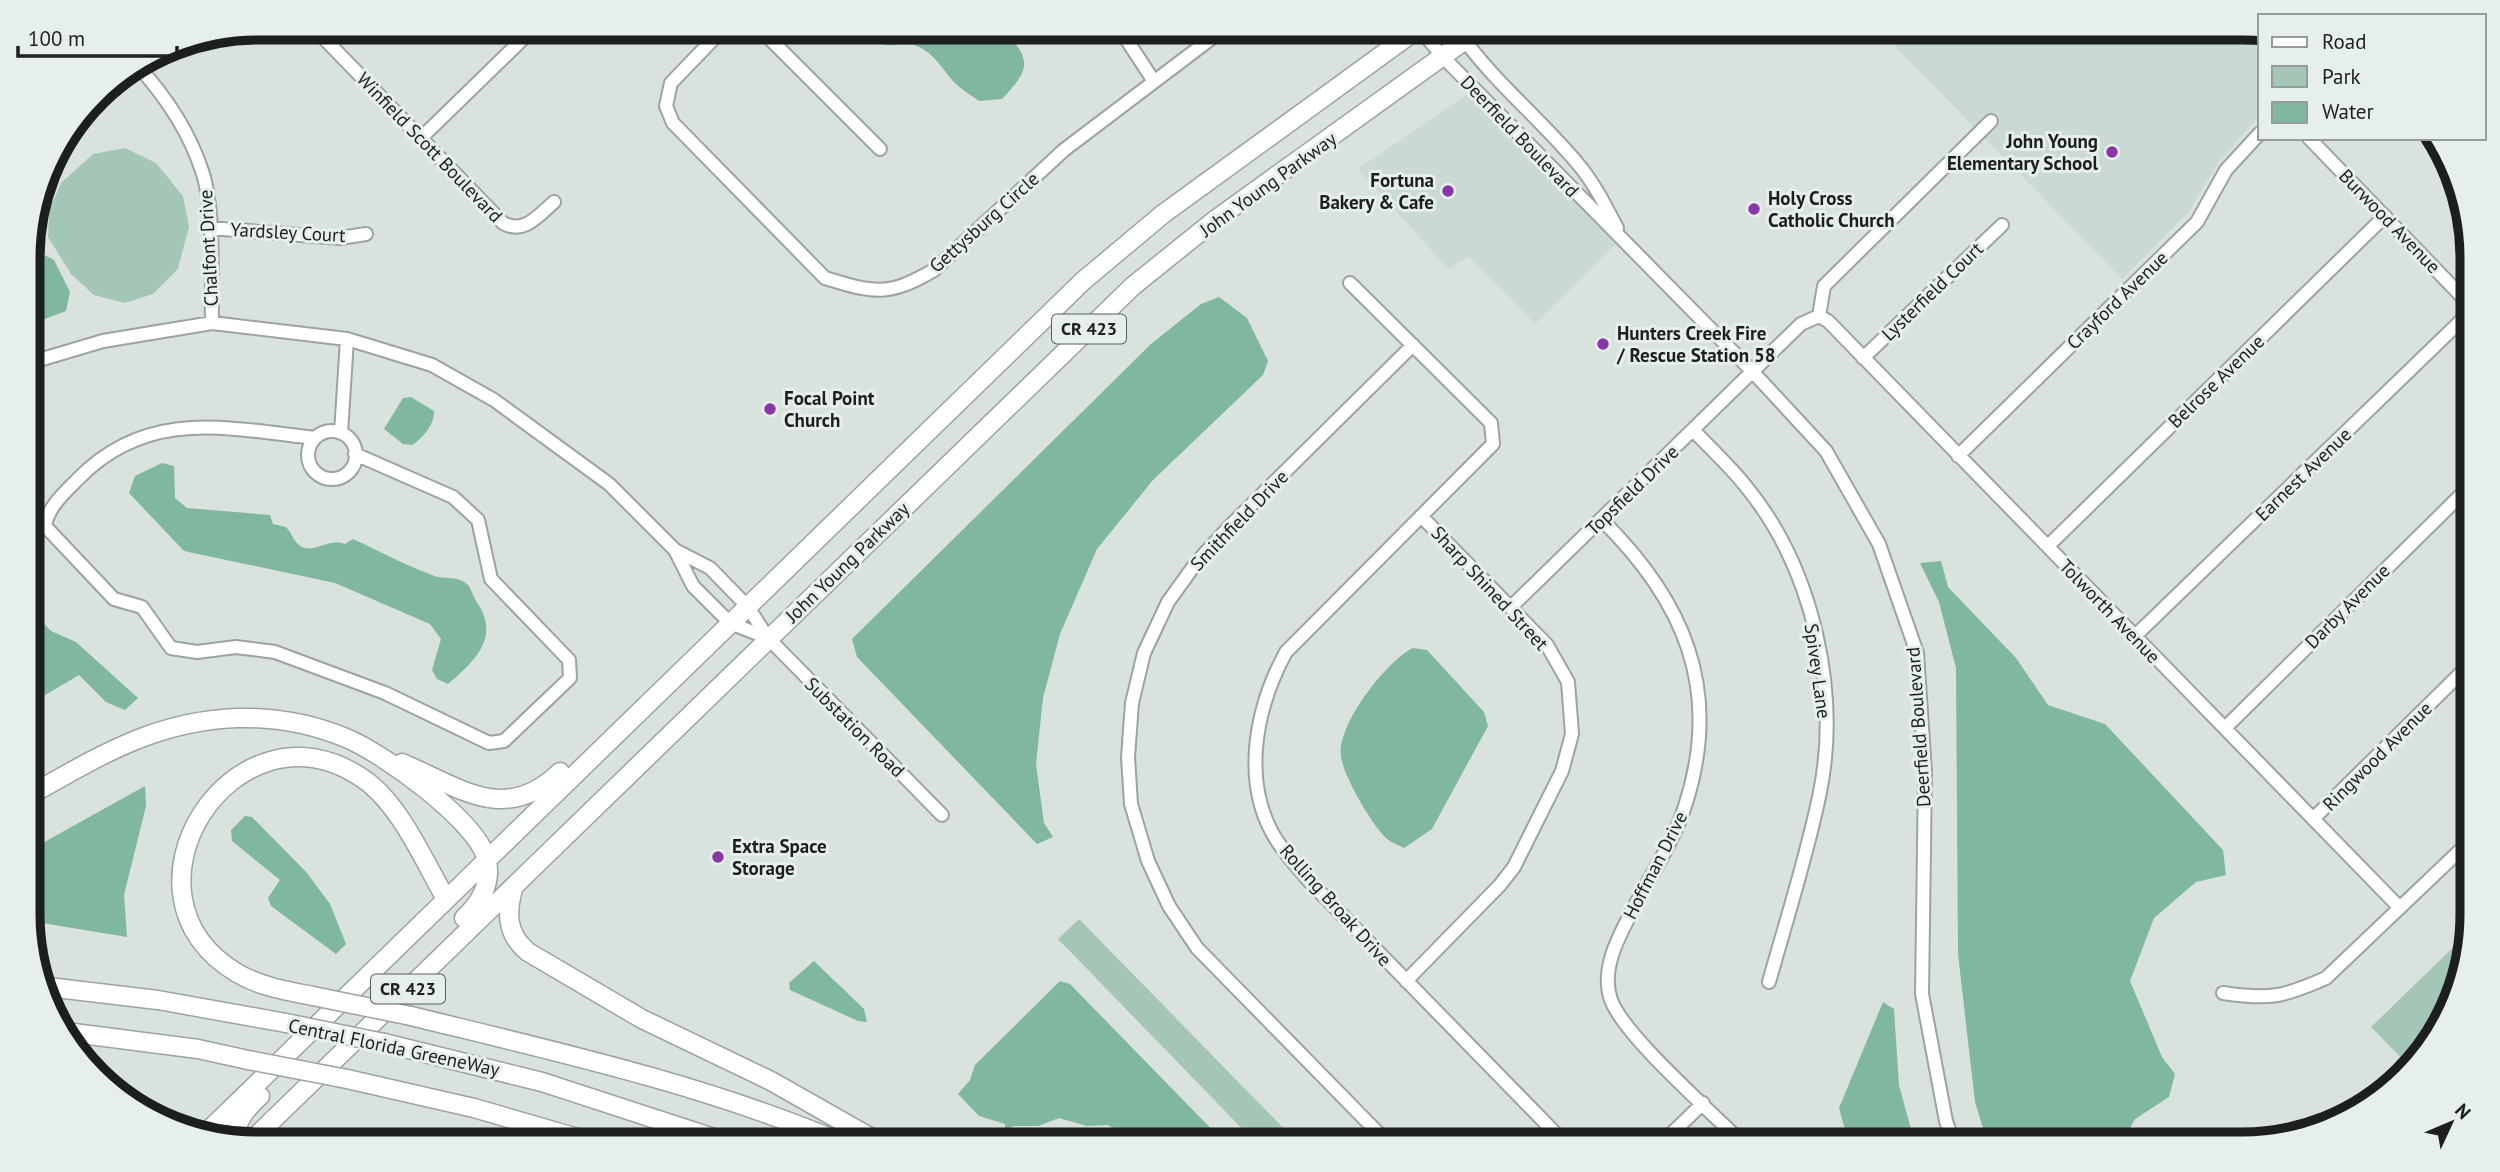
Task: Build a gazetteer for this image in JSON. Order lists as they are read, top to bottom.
{
  "streets": {
    "highway": ["John Young Parkway", "CR 423", "Central Florida GreeneWay"],
    "street": [
      "Deerfield Boulevard",
      "Winfield Scott Boulevard",
      "Burwood Avenue",
      "Gettysburg Circle",
      "Yardsley Court",
      "Chalfont Drive",
      "Lysterfield Court",
      "Crayford Avenue",
      "Belrose Avenue",
      "Earnest Avenue",
      "Topsfield Drive",
      "Smithfield Drive",
      "Sharp Shined Street",
      "Darby Avenue",
      "Tolworth Avenue",
      "Spivey Lane",
      "Substation Road",
      "Ringwood Avenue",
      "Hoffman Drive",
      "Rolling Broak Drive"
    ]
  },
  "crossings": [
    ["Deerfield Boulevard", "John Young Parkway"],
    ["Deerfield Boulevard", "Topsfield Drive"],
    ["John Young Parkway", "Substation Road"],
    ["Burwood Avenue", "Belrose Avenue"],
    ["Yardsley Court", "Chalfont Drive"],
    ["Lysterfield Court", "Tolworth Avenue"],
    ["Crayford Avenue", "Tolworth Avenue"],
    ["Belrose Avenue", "Tolworth Avenue"],
    ["Earnest Avenue", "Tolworth Avenue"],
    ["Topsfield Drive", "Sharp Shined Street"],
    ["Topsfield Drive", "Tolworth Avenue"],
    ["Topsfield Drive", "Spivey Lane"],
    ["Topsfield Drive", "Hoffman Drive"],
    ["Smithfield Drive", "Rolling Broak Drive"],
    ["Sharp Shined Street", "Rolling Broak Drive"],
    ["Darby Avenue", "Tolworth Avenue"],
    ["Tolworth Avenue", "Ringwood Avenue"]
  ],
  "places": [
    "John Young Elementary School",
    "Fortuna Bakery & Cafe",
    "Holy Cross Catholic Church",
    "Hunters Creek Fire / Rescue Station 58",
    "Focal Point Church",
    "Extra Space Storage"
  ],
  "legend": ["Road", "Park", "Water"],
  "scale_bar": "100 m",
  "north": "top right"
}
